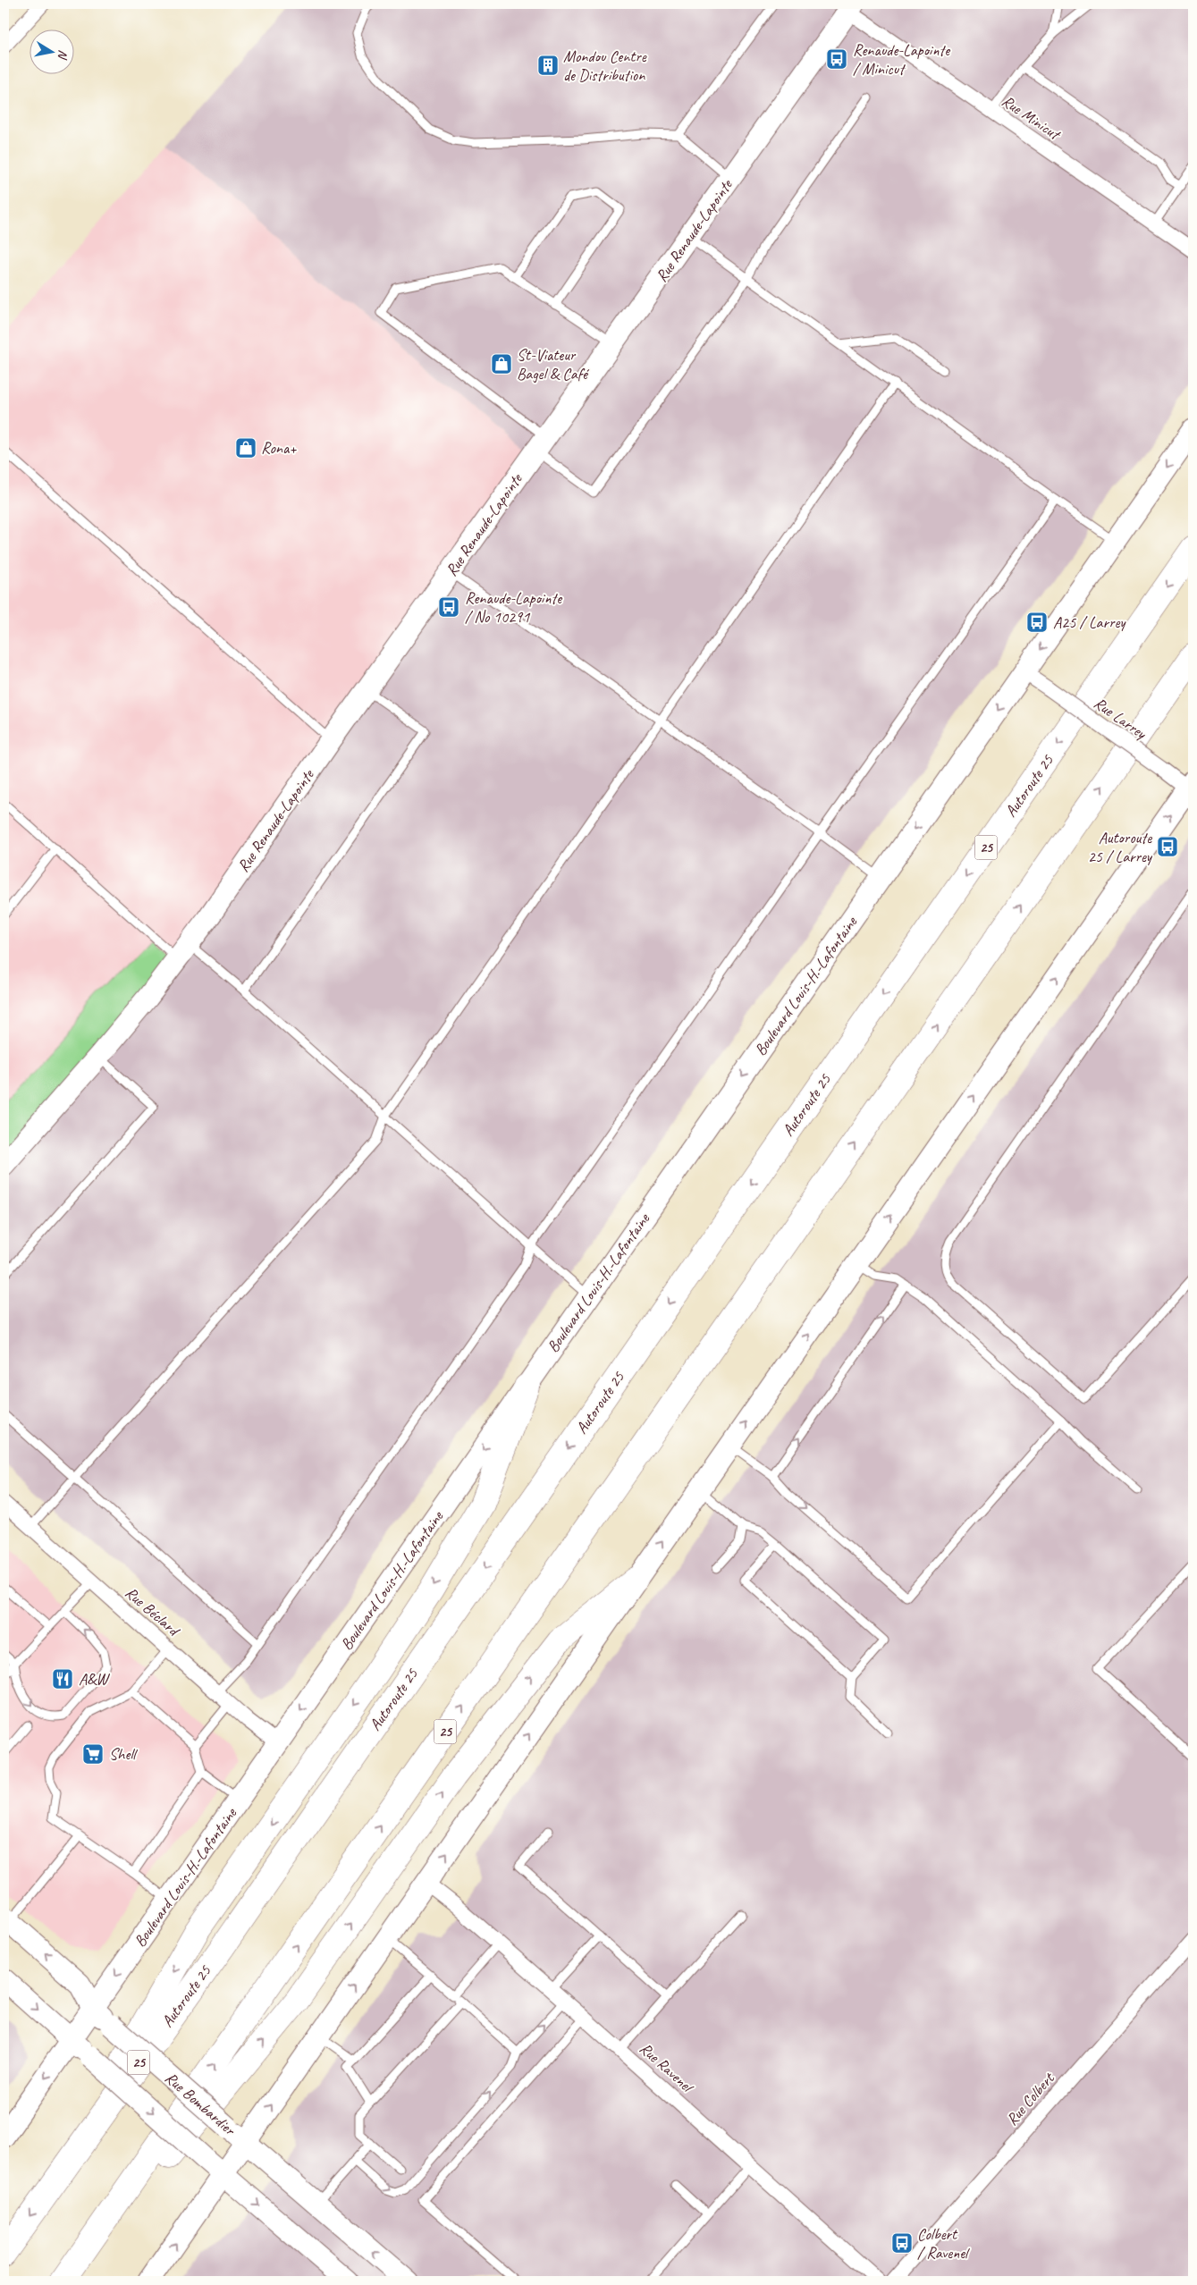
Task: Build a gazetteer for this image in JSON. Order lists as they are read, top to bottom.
{
  "streets": {
    "highway": ["Autoroute 25", "25"],
    "main road": ["Rue Renaude-Lapointe", "Boulevard Louis-H.-Lafontaine", "Rue Bombardier"],
    "street": [
      "Rue Minicut",
      "Rue Larrey",
      "Rue Béclard",
      "Rue Ravenel",
      "Rue Colbert"
    ]
  },
  "crossings": [
    ["Rue Minicut", "Rue Renaude-Lapointe"],
    ["Rue Larrey", "Boulevard Louis-H.-Lafontaine"],
    ["Boulevard Louis-H.-Lafontaine", "Rue Béclard"],
    ["Boulevard Louis-H.-Lafontaine", "Rue Bombardier"]
  ],
  "one_way": ["Boulevard Louis-H.-Lafontaine"],
  "places": {
    "bus stop": [
      "Renaude-Lapointe / Minicut",
      "Renaude-Lapointe / No 10291",
      "A25 / Larrey",
      "Autoroute 25 / Larrey",
      "Colbert / Ravenel"
    ],
    "building": ["Mondou Centre de Distribution"],
    "shop": ["St-Viateur Bagel & Café", "Rona+"],
    "restaurant": ["A&W"],
    "supermarket": ["Shell"]
  },
  "north": "right"
}
